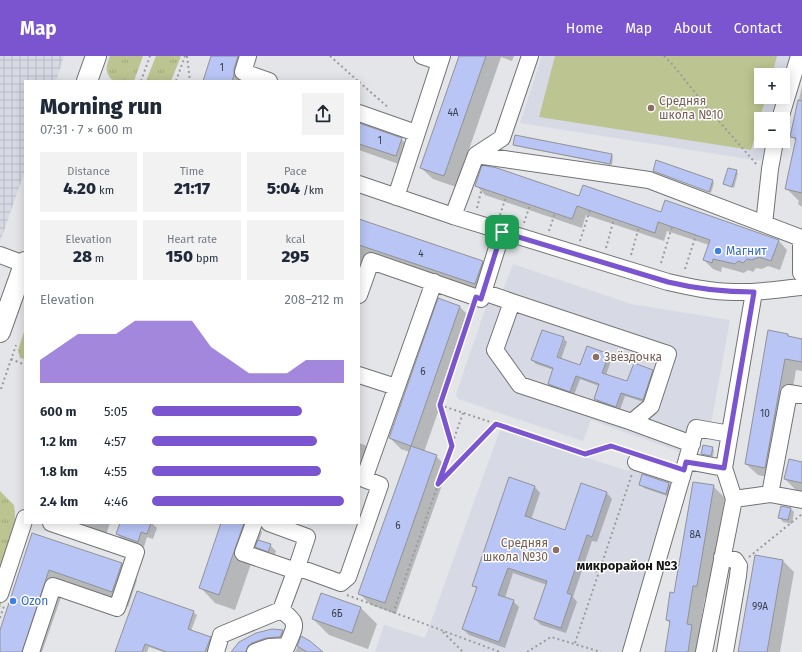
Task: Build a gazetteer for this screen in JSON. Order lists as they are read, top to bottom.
{
  "districts": ["микрорайон №3"],
  "places": [
    "Средняя школа №10",
    "Магнит",
    "Звёздочка",
    "Средняя школа №30",
    "Ozon"
  ],
  "house_numbers": [
    "1",
    "4А",
    "1",
    "4",
    "6",
    "10",
    "6",
    "8А",
    "99А",
    "6Б"
  ],
  "page": {
    "header": "Map",
    "nav": [
      "Home",
      "Map",
      "About",
      "Contact"
    ],
    "map_buttons": ["+", "−"],
    "heading": ["Morning run", "07:31 · 7 × 600 m"],
    "stats": [
      ["Distance", "4.20 km"],
      ["Time", "21:17"],
      ["Pace", "5:04 /km"],
      ["Elevation", "28 m"],
      ["Heart rate", "150 bpm"],
      ["kcal", "295"]
    ],
    "chart": ["Elevation", "208–212 m"],
    "list": [
      {
        "name": "600 m",
        "note": "5:05"
      },
      {
        "name": "1.2 km",
        "note": "4:57"
      },
      {
        "name": "1.8 km",
        "note": "4:55"
      },
      {
        "name": "2.4 km",
        "note": "4:46"
      }
    ]
  }
}
